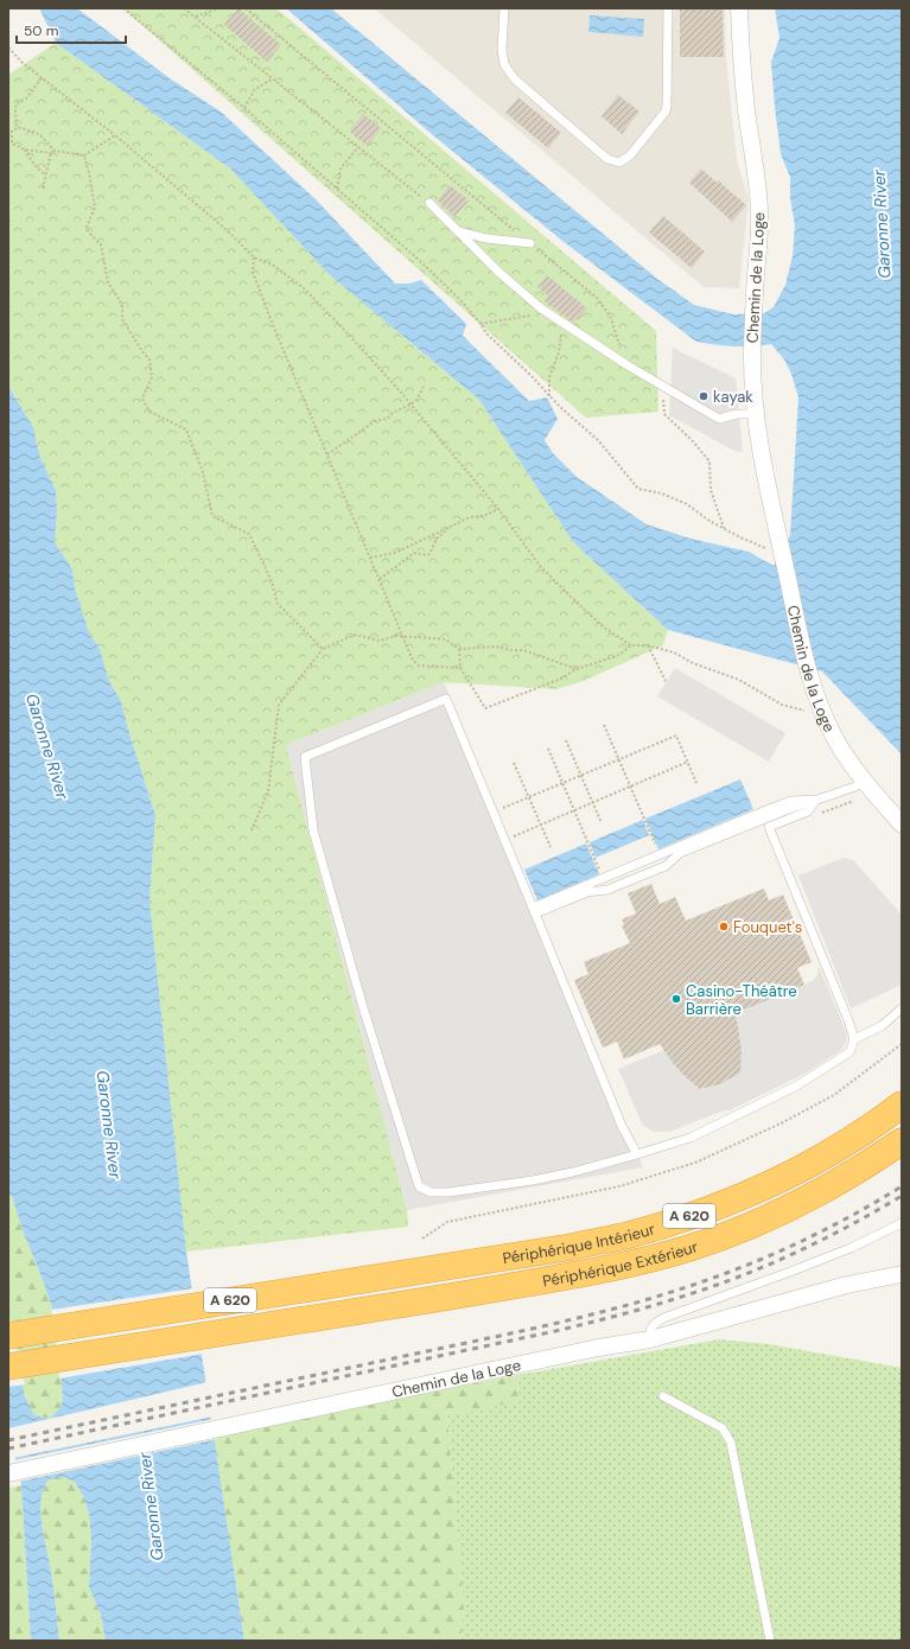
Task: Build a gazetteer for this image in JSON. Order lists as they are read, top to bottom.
{
  "streets": {
    "highway": ["A 620", "Périphérique Intérieur", "Périphérique Extérieur"],
    "street": ["Chemin de la Loge"]
  },
  "water": ["Garonne River"],
  "places": ["kayak", "Fouquet's", "Casino-Théâtre Barrière"],
  "scale_bar": "50 m"
}
